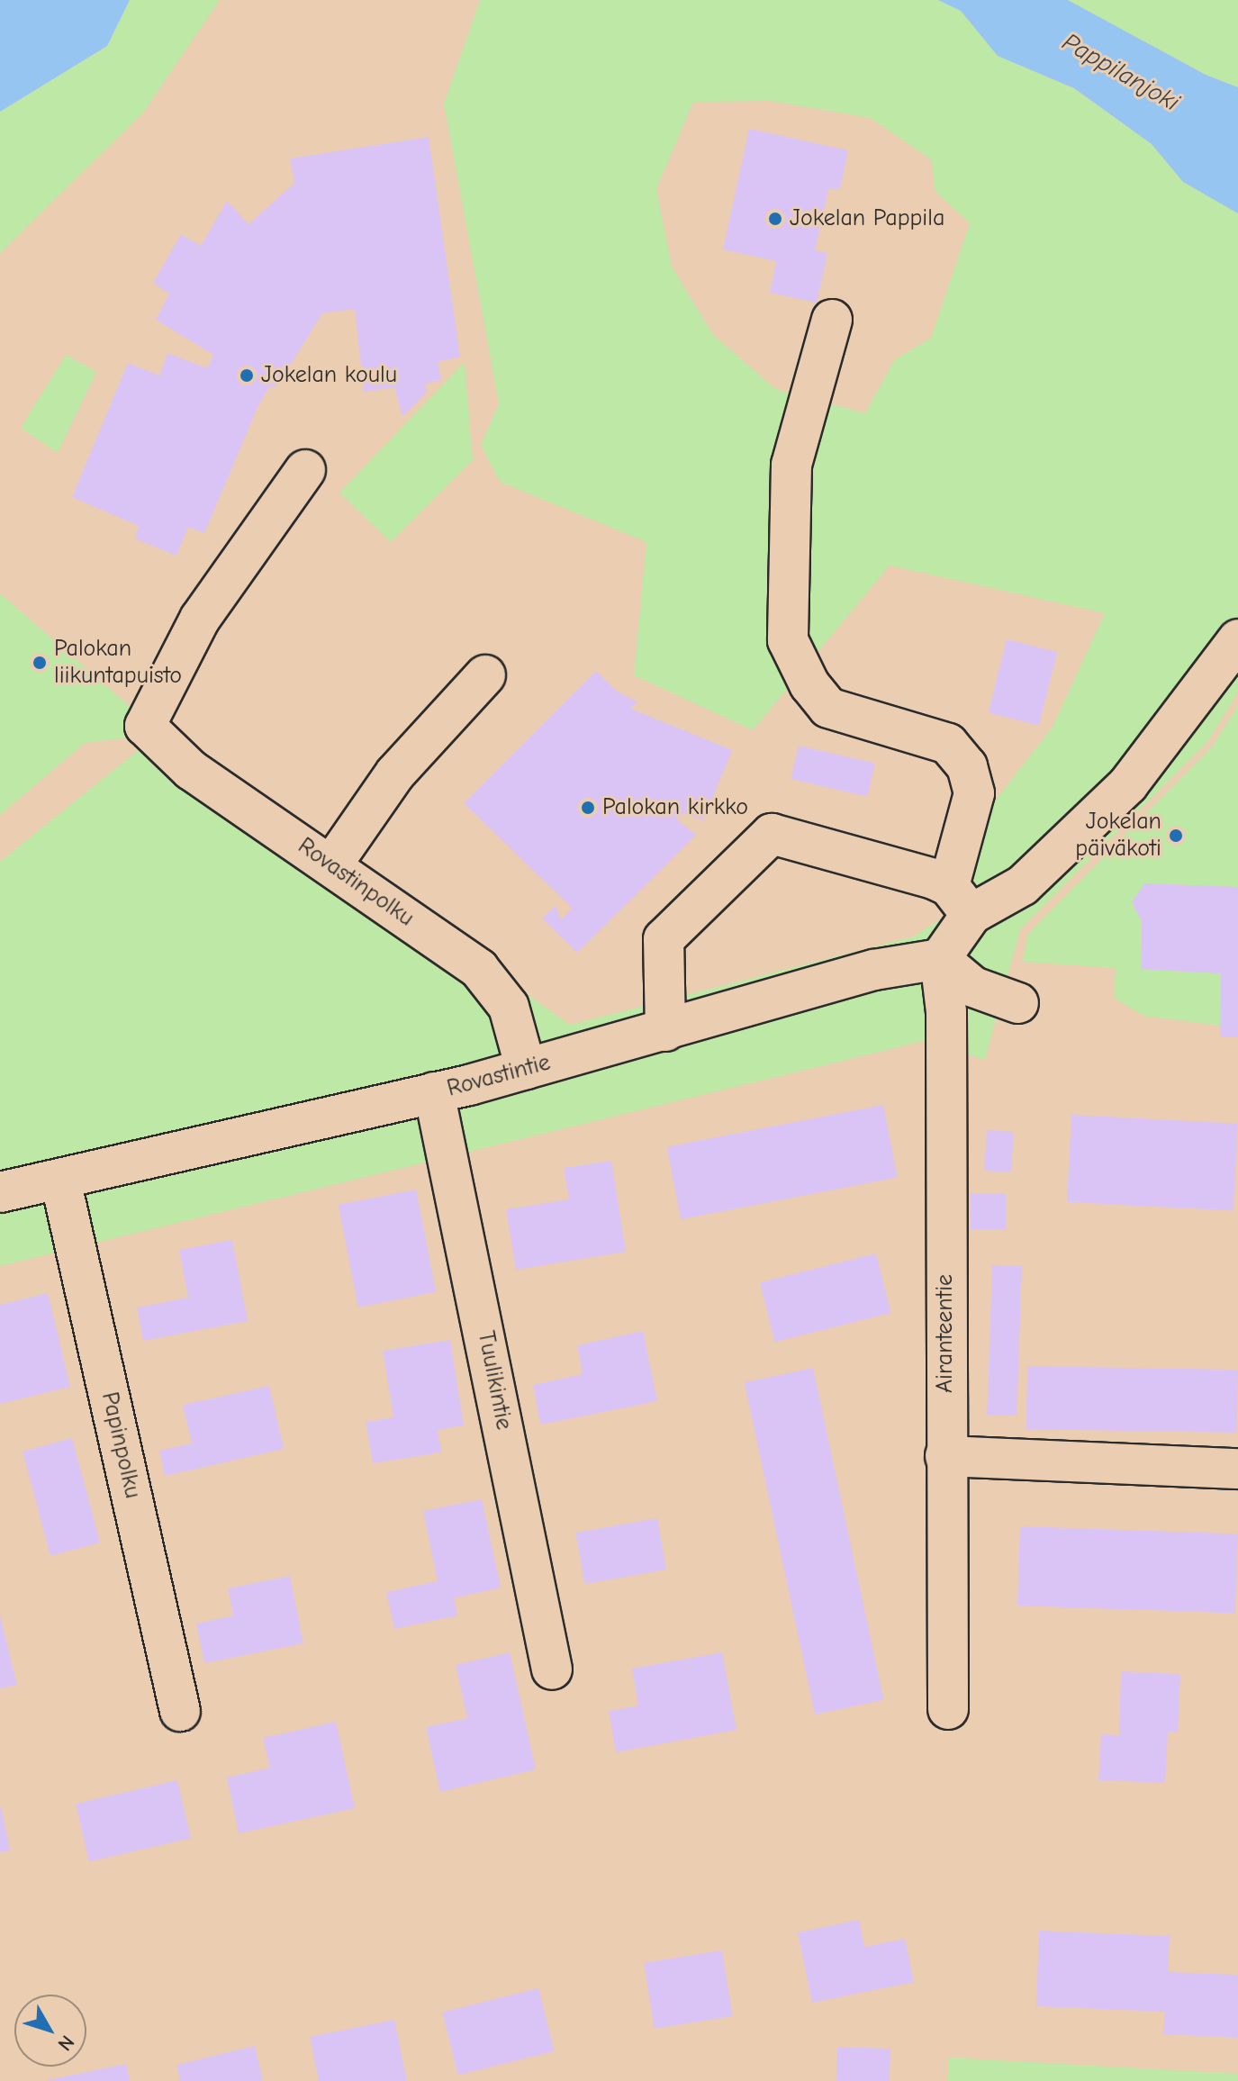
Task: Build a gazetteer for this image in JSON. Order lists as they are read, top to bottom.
{
  "streets": {
    "street": [
      "Rovastinpolku",
      "Rovastintie",
      "Airanteentie",
      "Tuulikintie",
      "Papinpolku"
    ]
  },
  "crossings": [
    ["Rovastinpolku", "Rovastintie"],
    ["Rovastintie", "Airanteentie"],
    ["Rovastintie", "Tuulikintie"],
    ["Rovastintie", "Papinpolku"]
  ],
  "water": ["Pappilanjoki"],
  "places": [
    "Jokelan Pappila",
    "Jokelan koulu",
    "Palokan liikuntapuisto",
    "Palokan kirkko",
    "Jokelan päiväkoti"
  ],
  "north": "bottom right"
}
